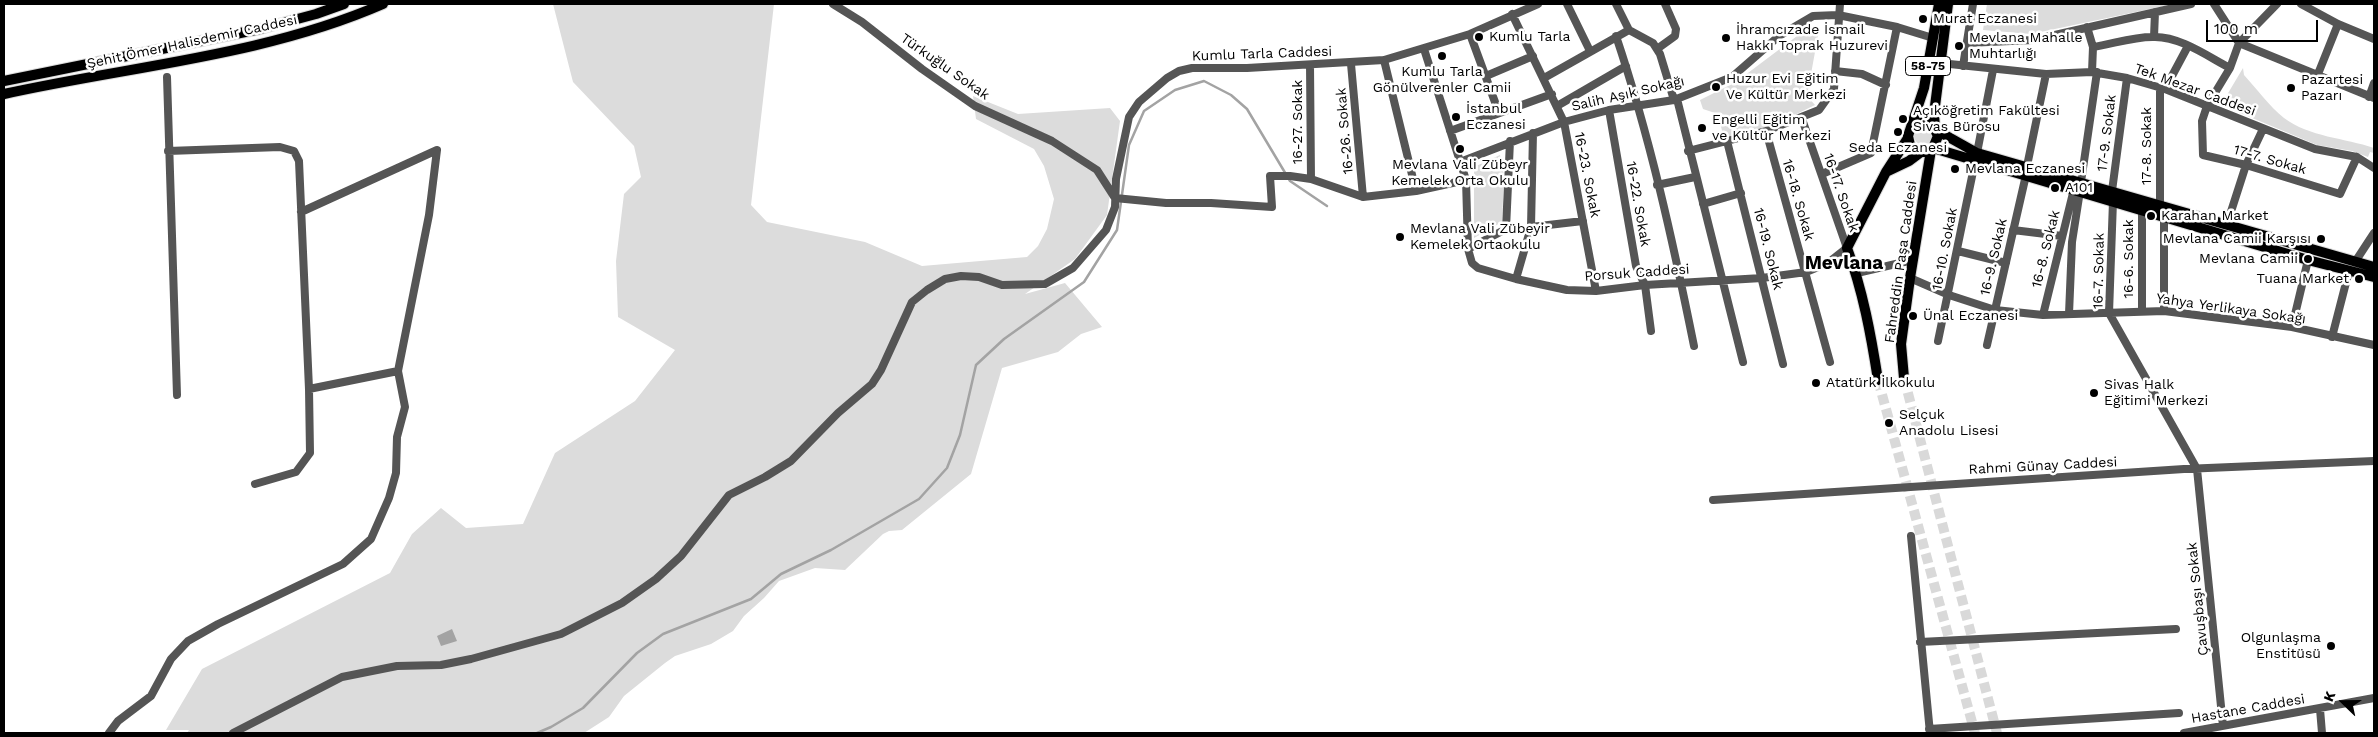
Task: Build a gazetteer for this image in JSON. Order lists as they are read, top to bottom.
{
  "streets": {
    "main road": [
      "Şehit Ömer Halisdemir Caddesi",
      "58-75",
      "Fahreddin Paşa Caddesi",
      "Porsuk Caddesi"
    ],
    "street": [
      "Kumlu Tarla Caddesi",
      "Türkuğlu Sokak",
      "Tek Mezar Caddesi",
      "Salih Aşık Sokağı",
      "16-27. Sokak",
      "16-26. Sokak",
      "17-9. Sokak",
      "17-8. Sokak",
      "17-7. Sokak",
      "16-23. Sokak",
      "16-17. Sokak",
      "16-18. Sokak",
      "16-22. Sokak",
      "16-19. Sokak",
      "16-10. Sokak",
      "16-8. Sokak",
      "16-9. Sokak",
      "16-6. Sokak",
      "16-7. Sokak",
      "Yahya Yerlikaya Sokağı",
      "Rahmi Günay Caddesi",
      "Çavuşbaşı Sokak",
      "Hastane Caddesi"
    ]
  },
  "crossings": [
    ["Kumlu Tarla Caddesi", "Türkuğlu Sokak"],
    ["Kumlu Tarla Caddesi", "16-27. Sokak"],
    ["Kumlu Tarla Caddesi", "16-26. Sokak"],
    ["Kumlu Tarla Caddesi", "16-23. Sokak"],
    ["58-75", "Tek Mezar Caddesi"],
    ["58-75", "Salih Aşık Sokağı"],
    ["58-75", "Fahreddin Paşa Caddesi"],
    ["58-75", "Porsuk Caddesi"],
    ["Tek Mezar Caddesi", "17-9. Sokak"],
    ["Tek Mezar Caddesi", "17-8. Sokak"],
    ["Tek Mezar Caddesi", "17-7. Sokak"],
    ["Tek Mezar Caddesi", "16-10. Sokak"],
    ["Tek Mezar Caddesi", "16-9. Sokak"],
    ["Salih Aşık Sokağı", "16-23. Sokak"],
    ["Salih Aşık Sokağı", "16-22. Sokak"],
    ["17-9. Sokak", "16-7. Sokak"],
    ["16-23. Sokak", "Porsuk Caddesi"],
    ["16-17. Sokak", "Fahreddin Paşa Caddesi"],
    ["16-17. Sokak", "Porsuk Caddesi"],
    ["16-18. Sokak", "Porsuk Caddesi"],
    ["16-22. Sokak", "Porsuk Caddesi"],
    ["16-19. Sokak", "Porsuk Caddesi"],
    ["16-10. Sokak", "Yahya Yerlikaya Sokağı"],
    ["16-8. Sokak", "Yahya Yerlikaya Sokağı"],
    ["16-9. Sokak", "Yahya Yerlikaya Sokağı"],
    ["16-6. Sokak", "Yahya Yerlikaya Sokağı"],
    ["Fahreddin Paşa Caddesi", "Porsuk Caddesi"],
    ["Fahreddin Paşa Caddesi", "Yahya Yerlikaya Sokağı"],
    ["16-7. Sokak", "Yahya Yerlikaya Sokağı"],
    ["16-7. Sokak", "Rahmi Günay Caddesi"],
    ["16-7. Sokak", "Çavuşbaşı Sokak"],
    ["Rahmi Günay Caddesi", "Çavuşbaşı Sokak"],
    ["Çavuşbaşı Sokak", "Hastane Caddesi"]
  ],
  "districts": ["Mevlana"],
  "places": [
    "Murat Eczanesi",
    "Kumlu Tarla",
    "İhramcızade İsmail Hakkı Toprak Huzurevi",
    "Mevlana Mahalle Muhtarlığı",
    "Kumlu Tarla Gönülverenler Camii",
    "Huzur Evi Eğitim Ve Kültür Merkezi",
    "Pazartesi Pazarı",
    "İstanbul Eczanesi",
    "Açıköğretim Fakültesi Sivas Bürosu",
    "Engelli Eğitim ve Kültür Merkezi",
    "Seda Eczanesi",
    "Mevlana Vali Zübeyr Kemelek Orta Okulu",
    "Mevlana Eczanesi",
    "A101",
    "Karahan Market",
    "Mevlana Vali Zübeyir Kemelek Ortaokulu",
    "Mevlana Camii Karşısı",
    "Mevlana Camii",
    "Tuana Market",
    "Ünal Eczanesi",
    "Atatürk İlkokulu",
    "Sivas Halk Eğitimi Merkezi",
    "Selçuk Anadolu Lisesi",
    "Olgunlaşma Enstitüsü"
  ],
  "scale_bar": "100 m",
  "north": "left"
}
